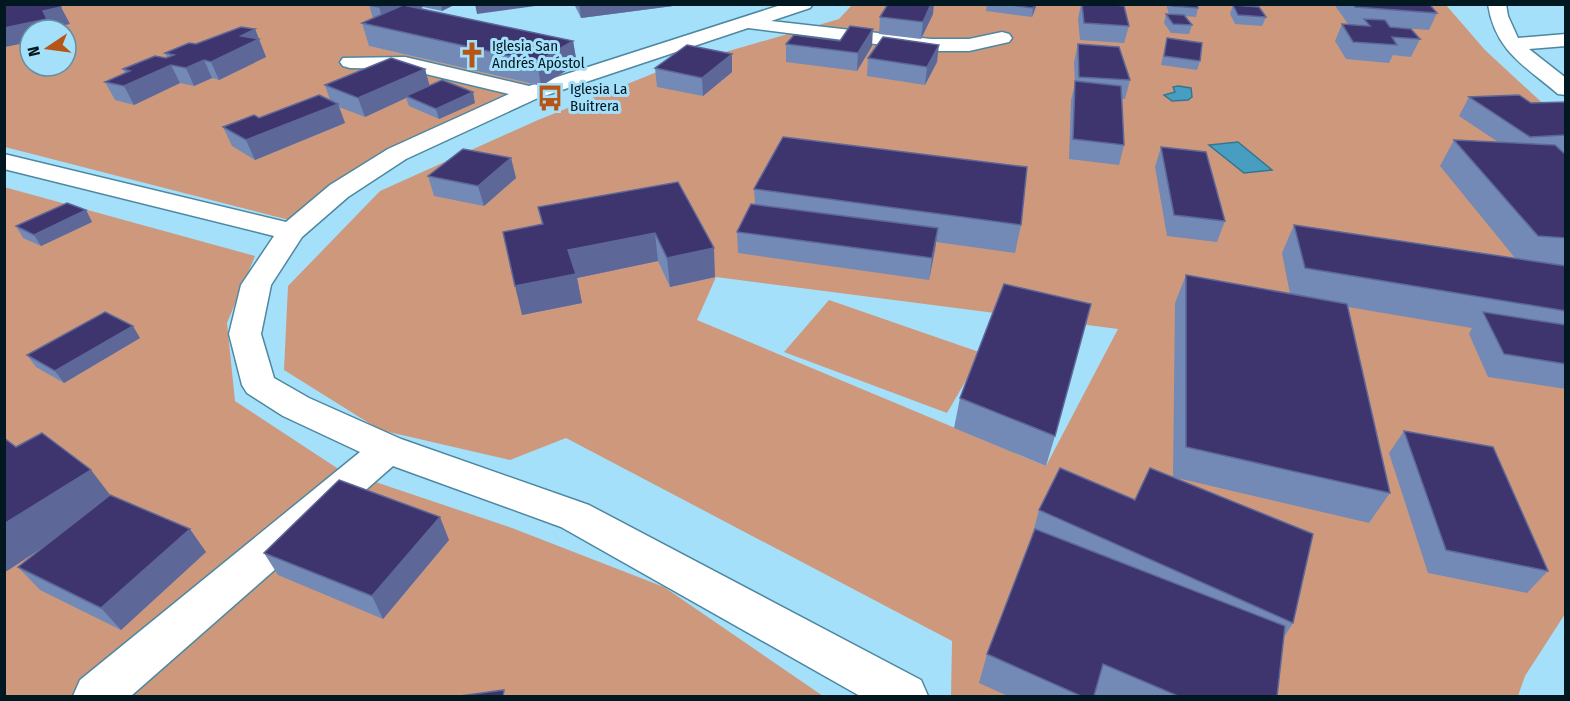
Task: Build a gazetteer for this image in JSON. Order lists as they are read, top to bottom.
{
  "places": {
    "church": ["Iglesia San Andrés Apóstol"],
    "bus stop": ["Iglesia La Buitrera"]
  },
  "north": "left"
}
